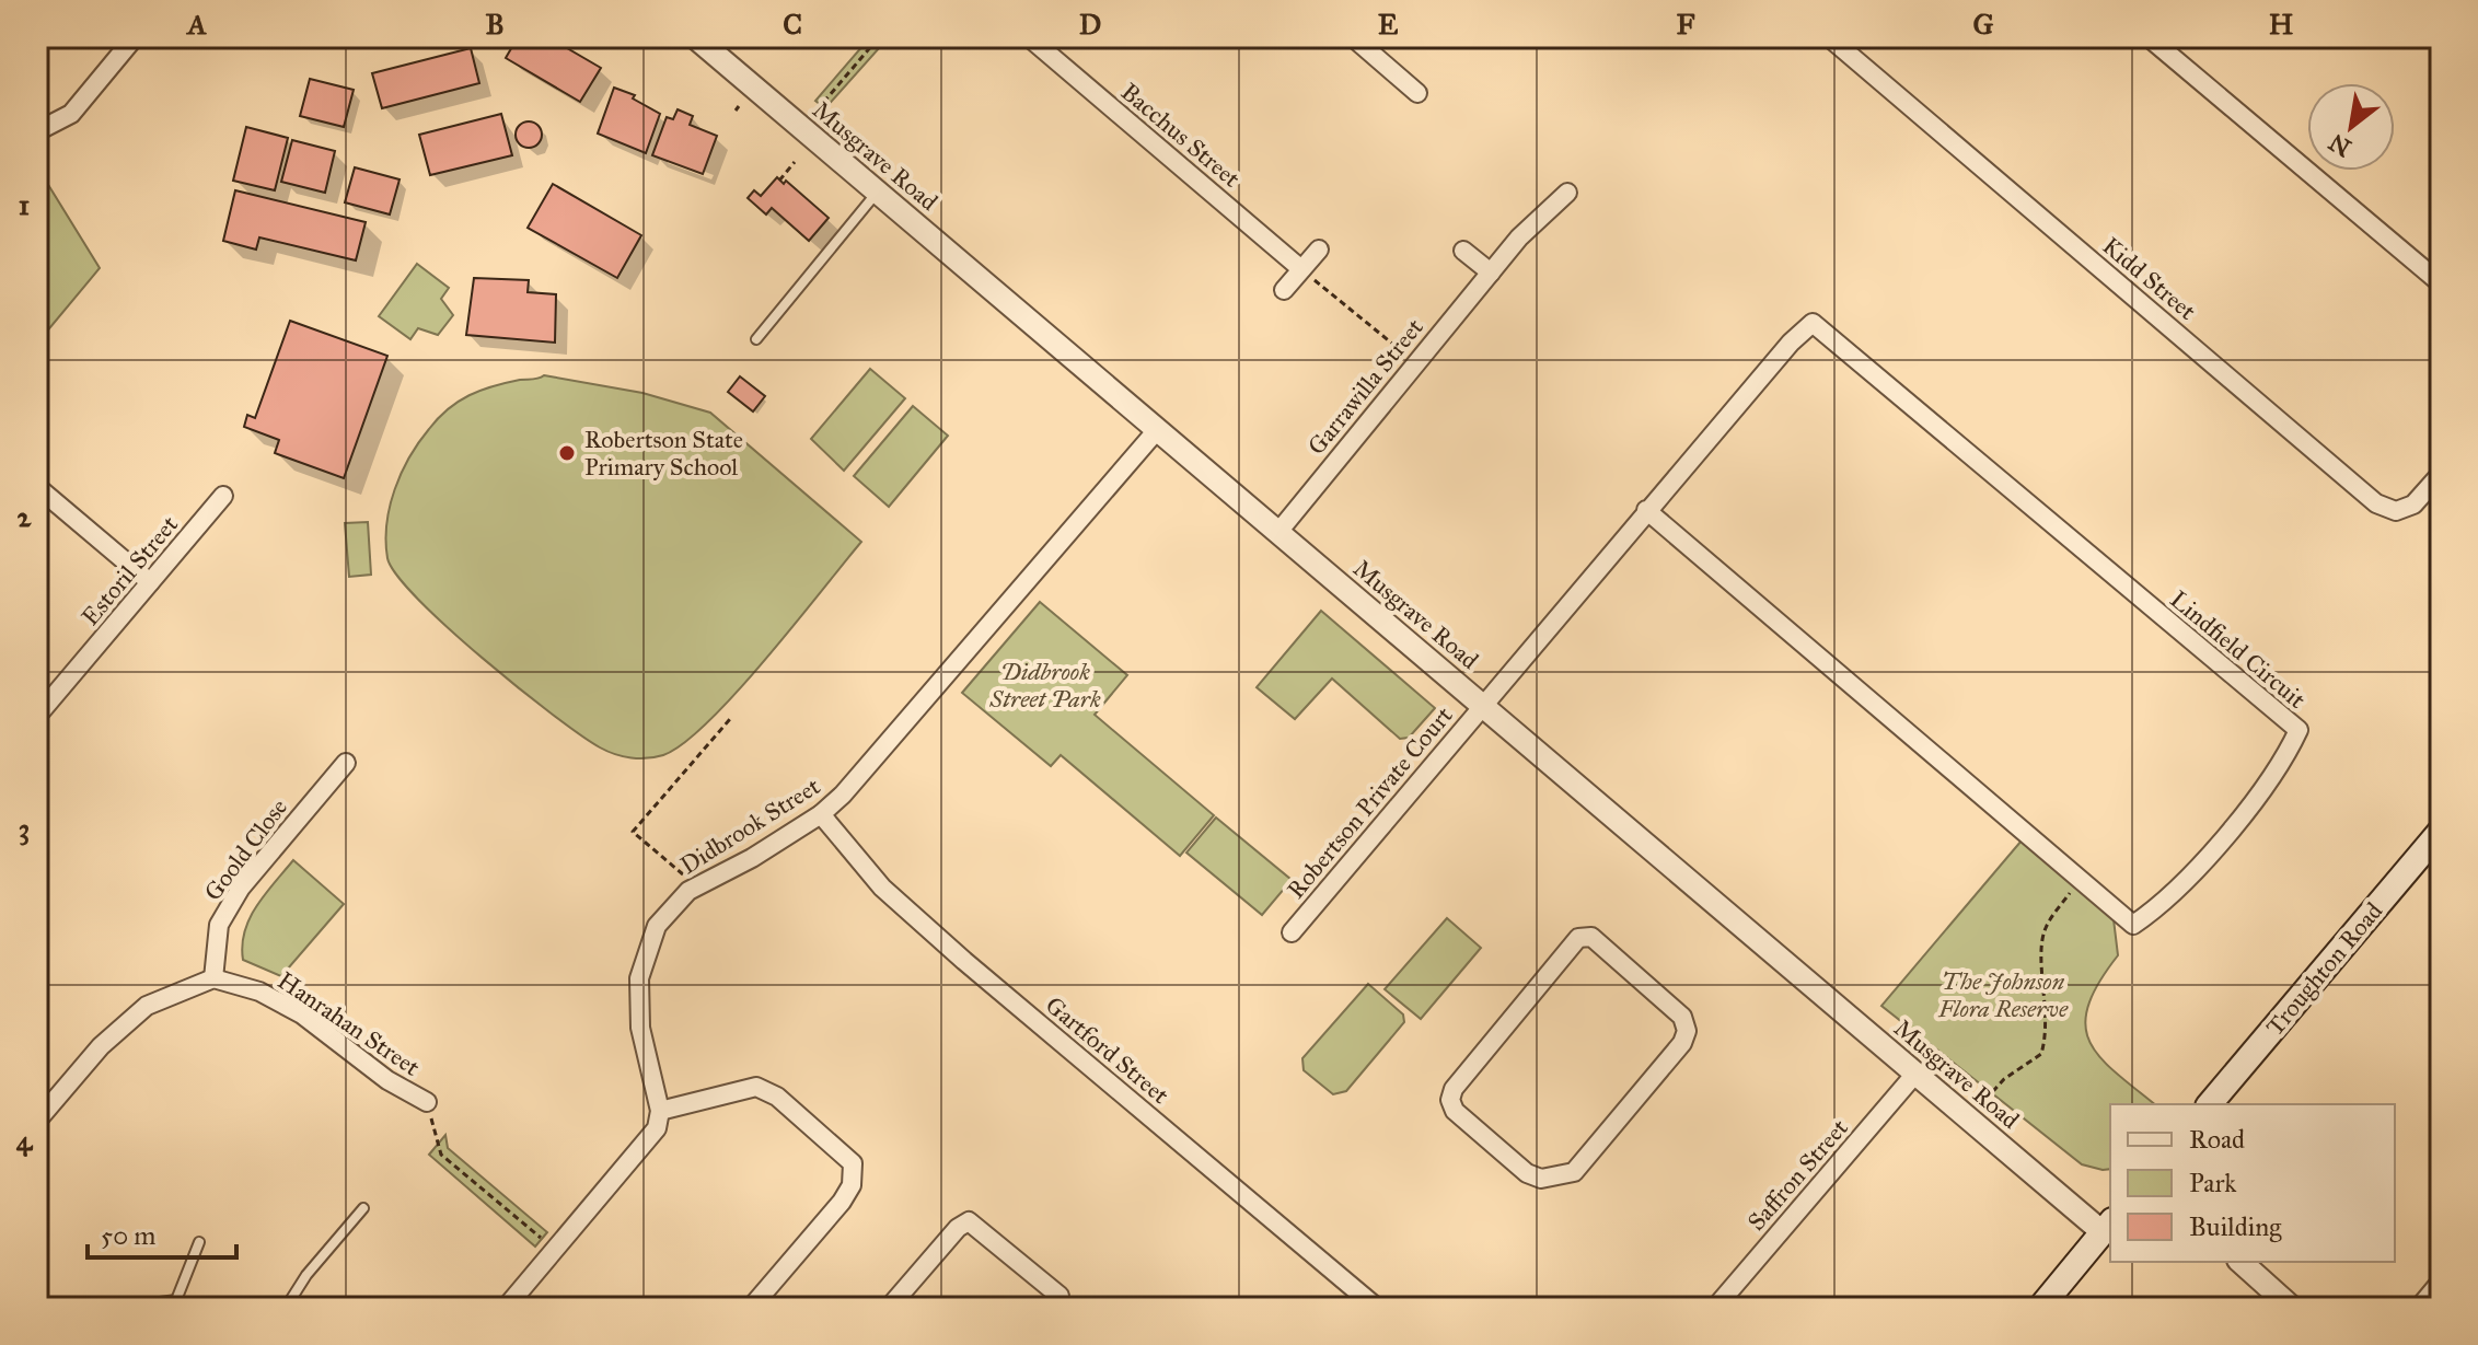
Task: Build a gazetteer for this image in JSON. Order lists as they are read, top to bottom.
{
  "streets": {
    "main road": ["Troughton Road"],
    "street": [
      "Bacchus Street",
      "Musgrave Road",
      "Kidd Street",
      "Garrawilla Street",
      "Estoril Street",
      "Lindfield Circuit",
      "Robertson Private Court",
      "Didbrook Street",
      "Goold Close",
      "Hanrahan Street",
      "Gartford Street",
      "Saffron Street"
    ]
  },
  "crossings": [
    ["Musgrave Road", "Garrawilla Street"],
    ["Musgrave Road", "Lindfield Circuit"],
    ["Musgrave Road", "Robertson Private Court"],
    ["Musgrave Road", "Didbrook Street"],
    ["Musgrave Road", "Saffron Street"],
    ["Lindfield Circuit", "Robertson Private Court"],
    ["Didbrook Street", "Gartford Street"],
    ["Goold Close", "Hanrahan Street"]
  ],
  "parks": ["Didbrook Street Park", "The Johnson Flora Reserve"],
  "places": ["Robertson State Primary School"],
  "legend": ["Road", "Park", "Building"],
  "scale_bar": "50 m",
  "north": "bottom left",
  "grid": {
    "columns": [
      "A",
      "B",
      "C",
      "D",
      "E",
      "F",
      "G",
      "H"
    ],
    "rows": [
      "1",
      "2",
      "3",
      "4"
    ]
  }
}
